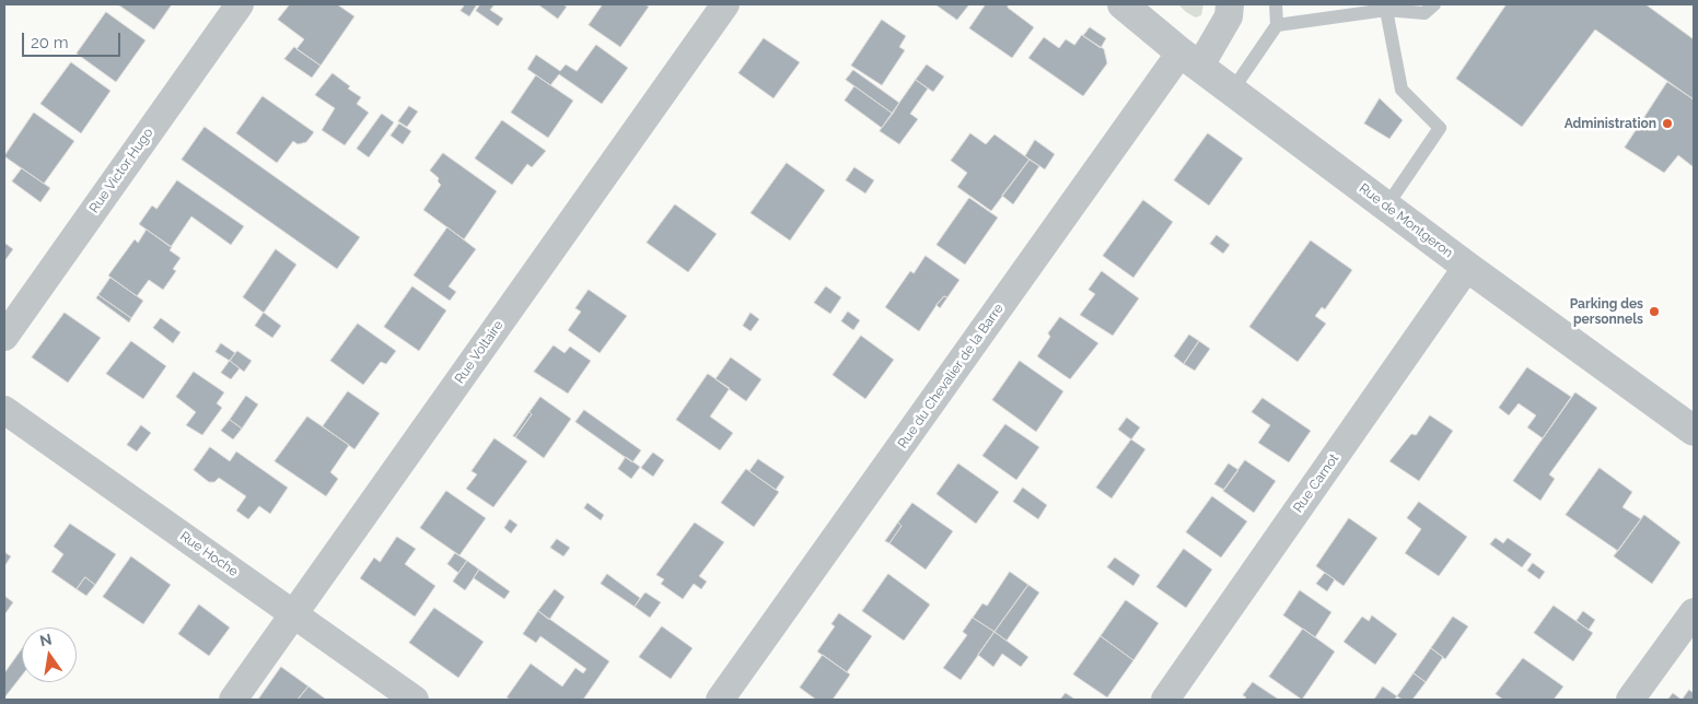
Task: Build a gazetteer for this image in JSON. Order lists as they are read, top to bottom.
{
  "streets": {
    "street": [
      "Rue Victor Hugo",
      "Rue de Montgeron",
      "Rue Voltaire",
      "Rue du Chevalier de la Barre",
      "Rue Carnot",
      "Rue Hoche"
    ]
  },
  "crossings": [
    ["Rue de Montgeron", "Rue du Chevalier de la Barre"],
    ["Rue de Montgeron", "Rue Carnot"],
    ["Rue Voltaire", "Rue Hoche"]
  ],
  "places": ["Administration", "Parking des personnels"],
  "scale_bar": "20 m",
  "north": "top"
}
